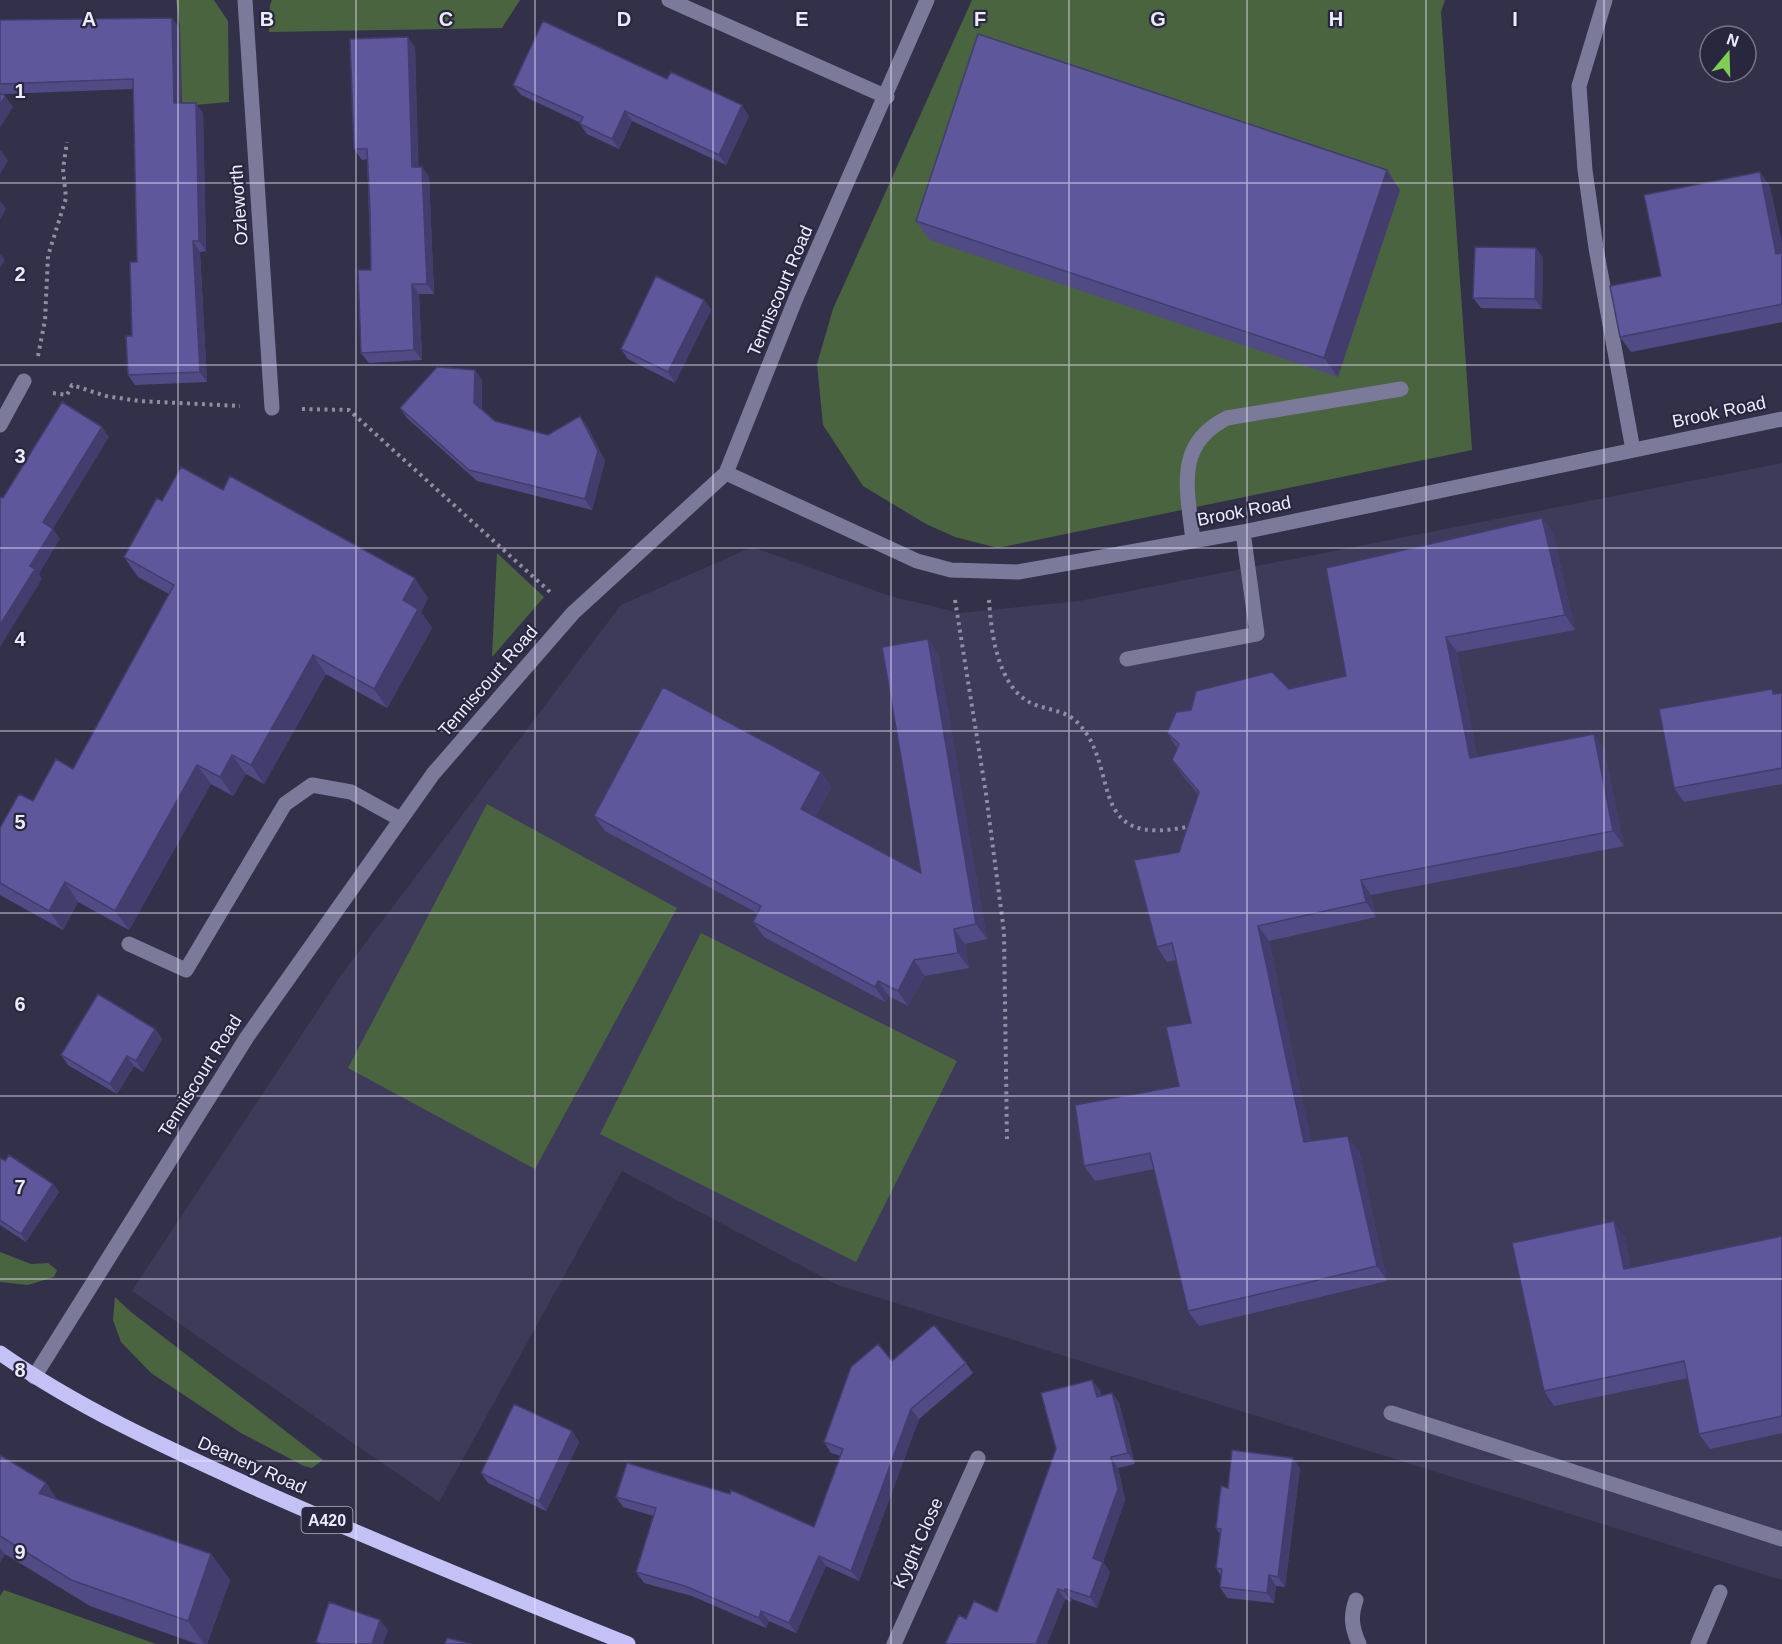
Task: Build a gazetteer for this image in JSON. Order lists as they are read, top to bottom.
{
  "streets": {
    "main road": ["Deanery Road", "A420"],
    "street": [
      "Ozleworth",
      "Tenniscourt Road",
      "Brook Road",
      "Kyght Close"
    ]
  },
  "crossings": [
    ["Tenniscourt Road", "Brook Road"],
    ["Tenniscourt Road", "Deanery Road"],
    ["Tenniscourt Road", "A420"],
    ["Deanery Road", "A420"]
  ],
  "north": "top",
  "grid": {
    "columns": [
      "A",
      "B",
      "C",
      "D",
      "E",
      "F",
      "G",
      "H",
      "I"
    ],
    "rows": [
      "1",
      "2",
      "3",
      "4",
      "5",
      "6",
      "7",
      "8",
      "9"
    ]
  }
}
